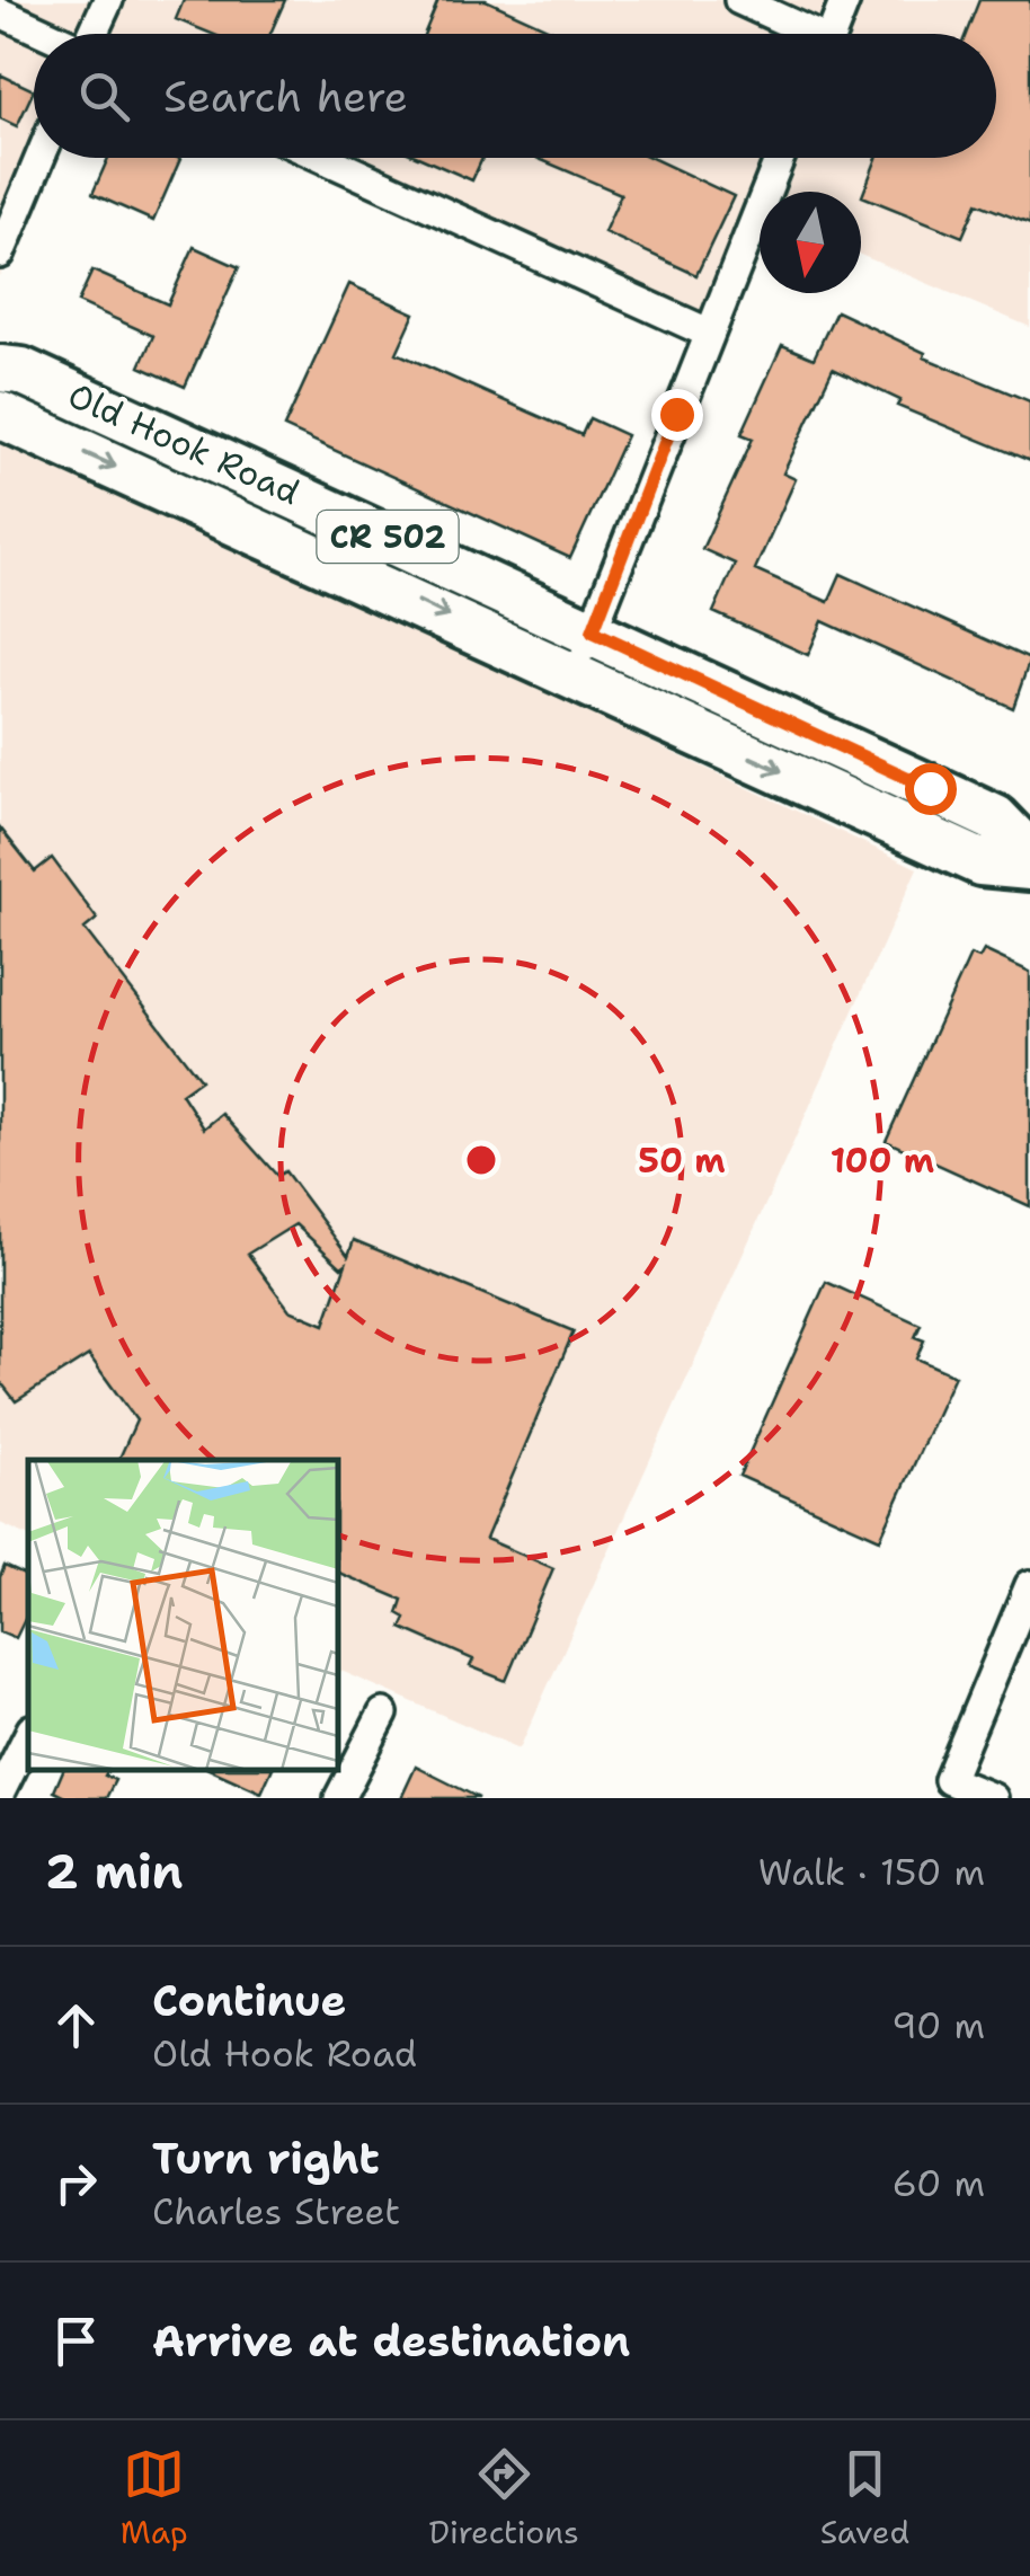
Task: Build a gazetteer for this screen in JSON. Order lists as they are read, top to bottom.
{
  "streets": {
    "main road": ["Old Hook Road", "CR 502"]
  },
  "north": "bottom",
  "page": {
    "search": "Search here",
    "heading": ["2 min", "Walk · 150 m"],
    "list": [
      ["Continue", "Old Hook Road", "90 m"],
      ["Turn right", "Charles Street", "60 m"],
      "Arrive at destination"
    ],
    "nav": ["Map", "Directions", "Saved"]
  },
  "rings": ["50 m", "100 m"]
}
